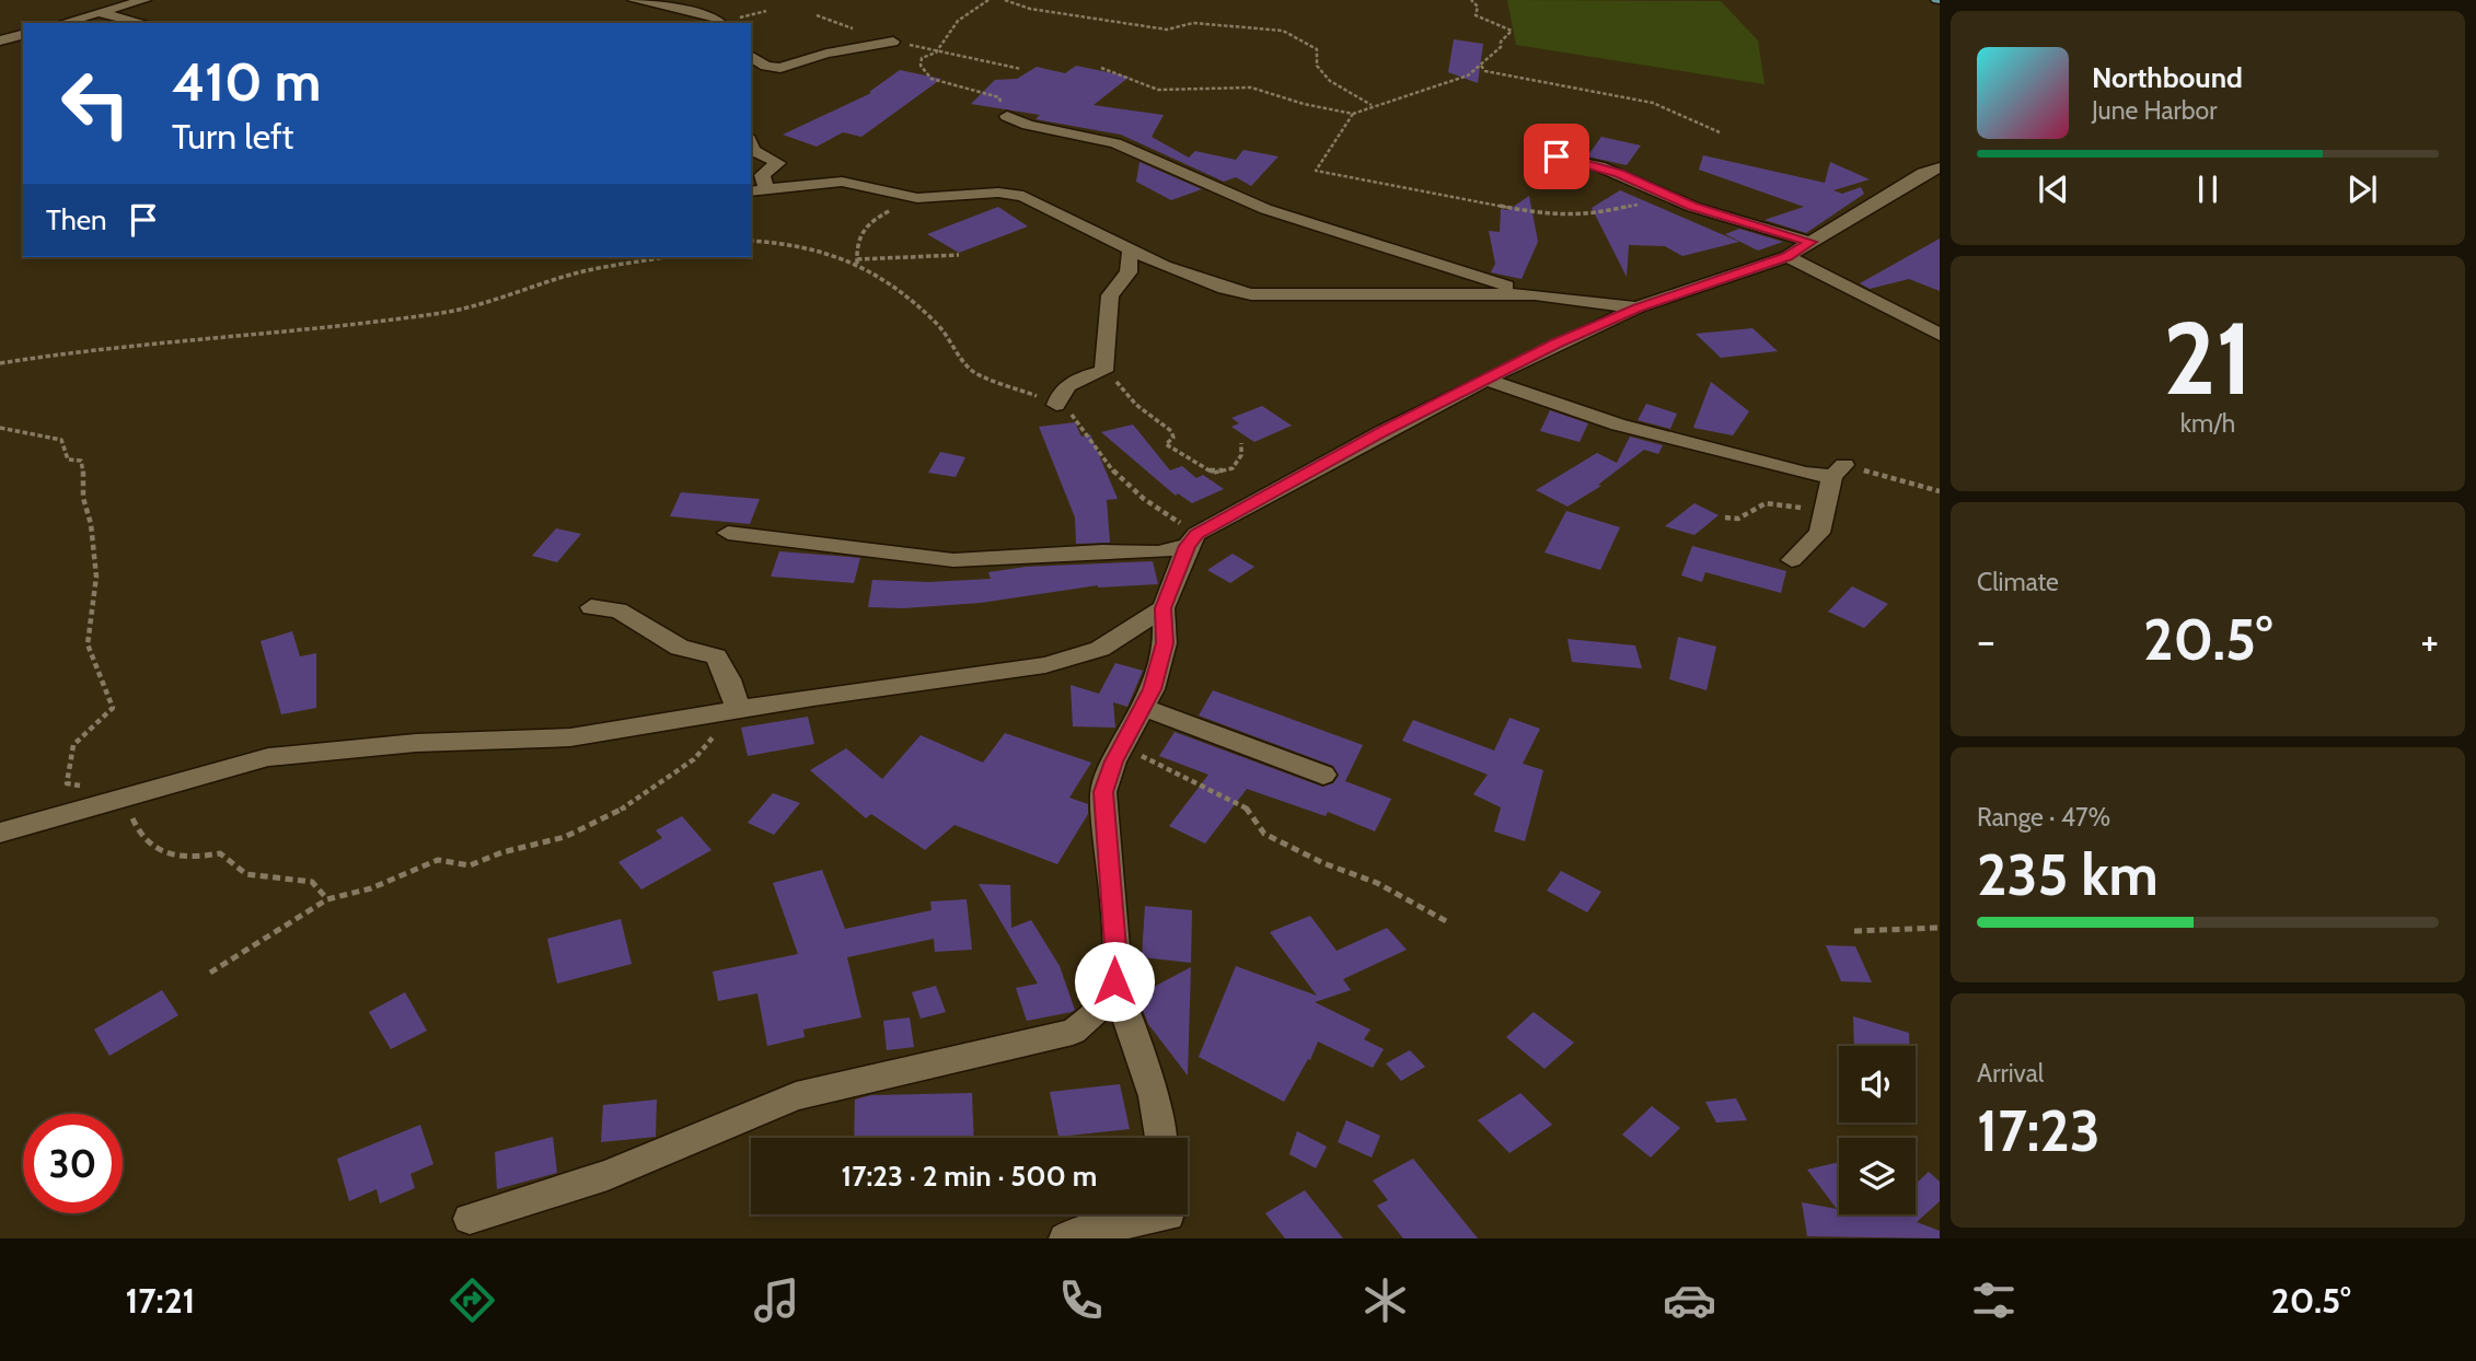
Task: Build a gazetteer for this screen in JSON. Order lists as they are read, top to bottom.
{
  "page": {
    "turn": ["410 m", "Turn left"],
    "song": ["Northbound", "June Harbor"],
    "then": "Then",
    "tile": [
      ["21", "km/h"],
      "Climate",
      ["Range · 47%", "235 km"],
      ["Arrival", "17:23"]
    ],
    "heat": ["−", "20.5°", "+"],
    "limit": "30",
    "trip": "17:23 · 2 min · 500 m",
    "tabs": ["17:21", "20.5°"]
  }
}
